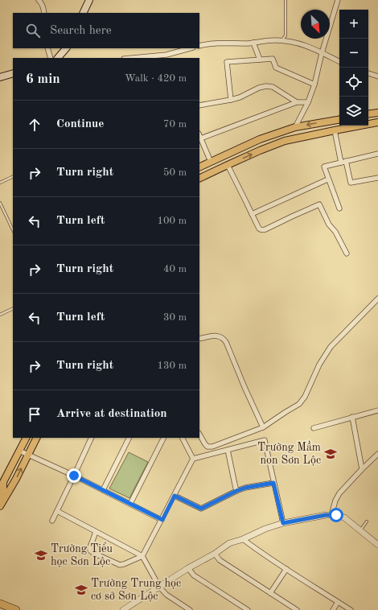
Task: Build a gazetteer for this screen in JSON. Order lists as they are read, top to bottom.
{
  "places": {
    "school or university": ["Trường Mầm non Sơn Lộc", "Trường Tiểu học Sơn Lộc", "Trường Trung học cơ sở Sơn Lộc"]
  },
  "north": "bottom right",
  "page": {
    "map_buttons": ["+", "−"],
    "search": "Search here",
    "heading": ["6 min", "Walk · 420 m"],
    "list": [
      ["Continue", "70 m"],
      ["Turn right", "50 m"],
      ["Turn left", "100 m"],
      ["Turn right", "40 m"],
      ["Turn left", "30 m"],
      ["Turn right", "130 m"],
      "Arrive at destination"
    ]
  }
}
